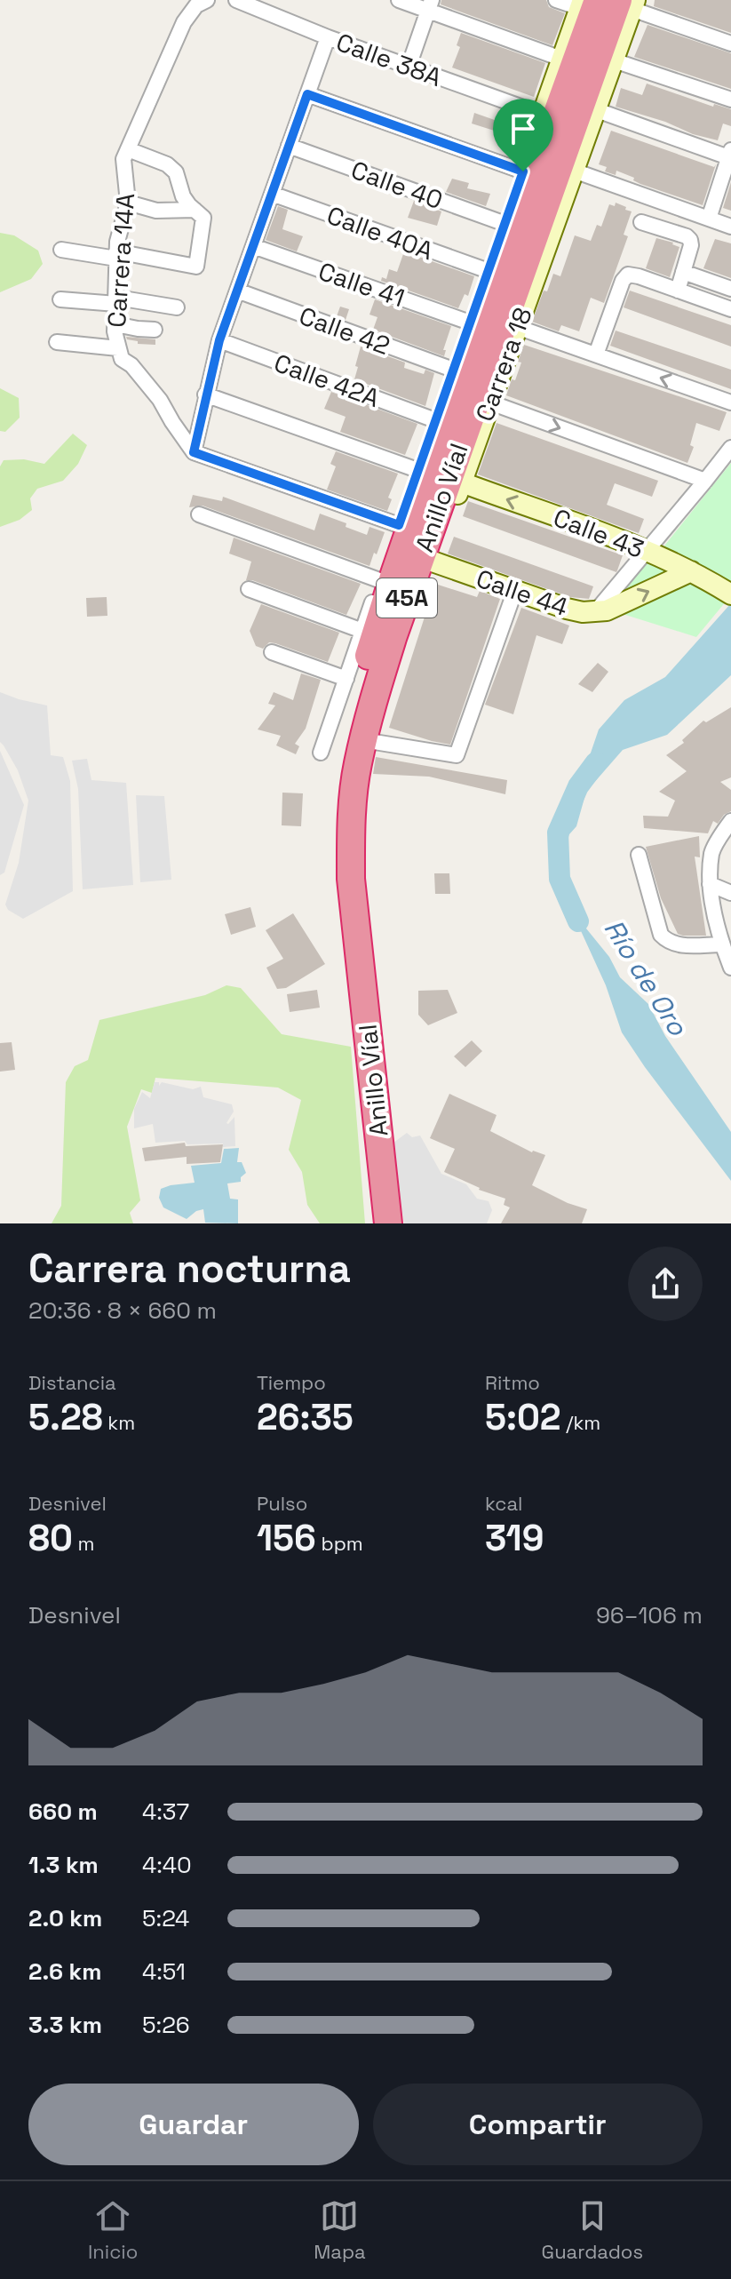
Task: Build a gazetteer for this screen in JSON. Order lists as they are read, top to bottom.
{
  "streets": {
    "highway": ["Anillo Víal", "45A"],
    "street": [
      "Calle 38A",
      "Calle 40",
      "Calle 40A",
      "Carrera 14A",
      "Calle 41",
      "Calle 42",
      "Carrera 18",
      "Calle 42A",
      "Calle 43",
      "Calle 44"
    ]
  },
  "crossings": [
    ["Carrera 18", "Anillo Víal"],
    ["Carrera 18", "Calle 43"],
    ["Carrera 18", "Calle 44"],
    ["Calle 43", "Calle 44"]
  ],
  "one_way": ["Calle 44"],
  "water": ["Río de Oro"],
  "page": {
    "heading": ["Carrera nocturna", "20:36 · 8 × 660 m"],
    "stats": [
      ["Distancia", "5.28 km"],
      ["Tiempo", "26:35"],
      ["Ritmo", "5:02 /km"],
      ["Desnivel", "80 m"],
      ["Pulso", "156 bpm"],
      ["kcal", "319"]
    ],
    "chart": ["Desnivel", "96–106 m"],
    "list": [
      {
        "name": "660 m",
        "note": "4:37"
      },
      {
        "name": "1.3 km",
        "note": "4:40"
      },
      {
        "name": "2.0 km",
        "note": "5:24"
      },
      {
        "name": "2.6 km",
        "note": "4:51"
      },
      {
        "name": "3.3 km",
        "note": "5:26"
      }
    ],
    "buttons": ["Guardar", "Compartir"],
    "tabs": ["Inicio", "Mapa", "Guardados"]
  }
}
